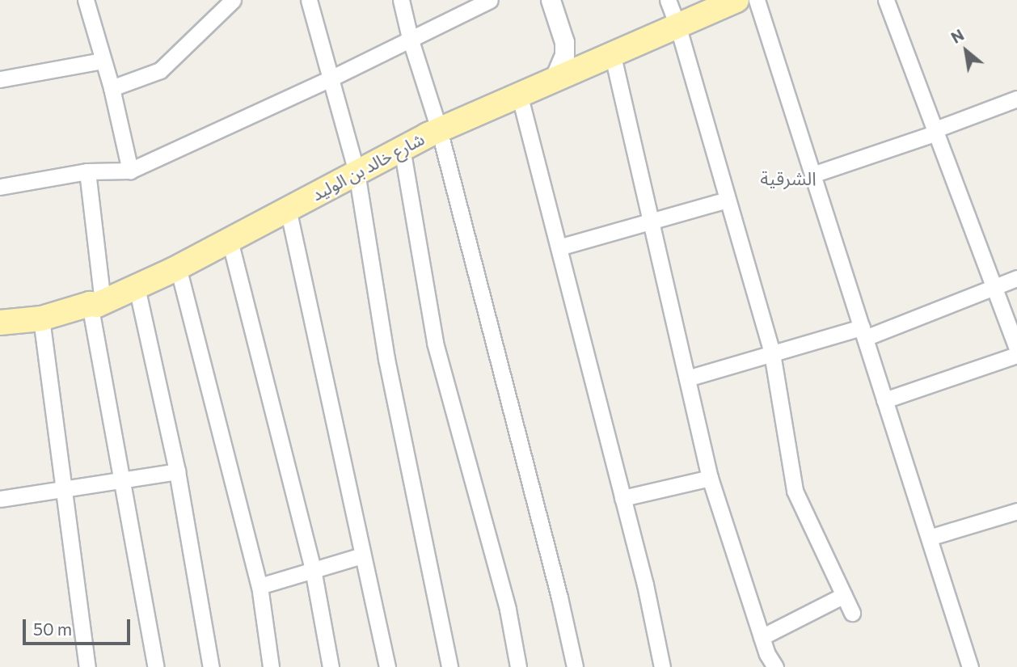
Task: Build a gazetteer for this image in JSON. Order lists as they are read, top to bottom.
{
  "streets": {
    "main road": ["شارع خالد بن الوليد"]
  },
  "districts": ["الشرقية"],
  "scale_bar": "50 m",
  "north": "top left"
}
